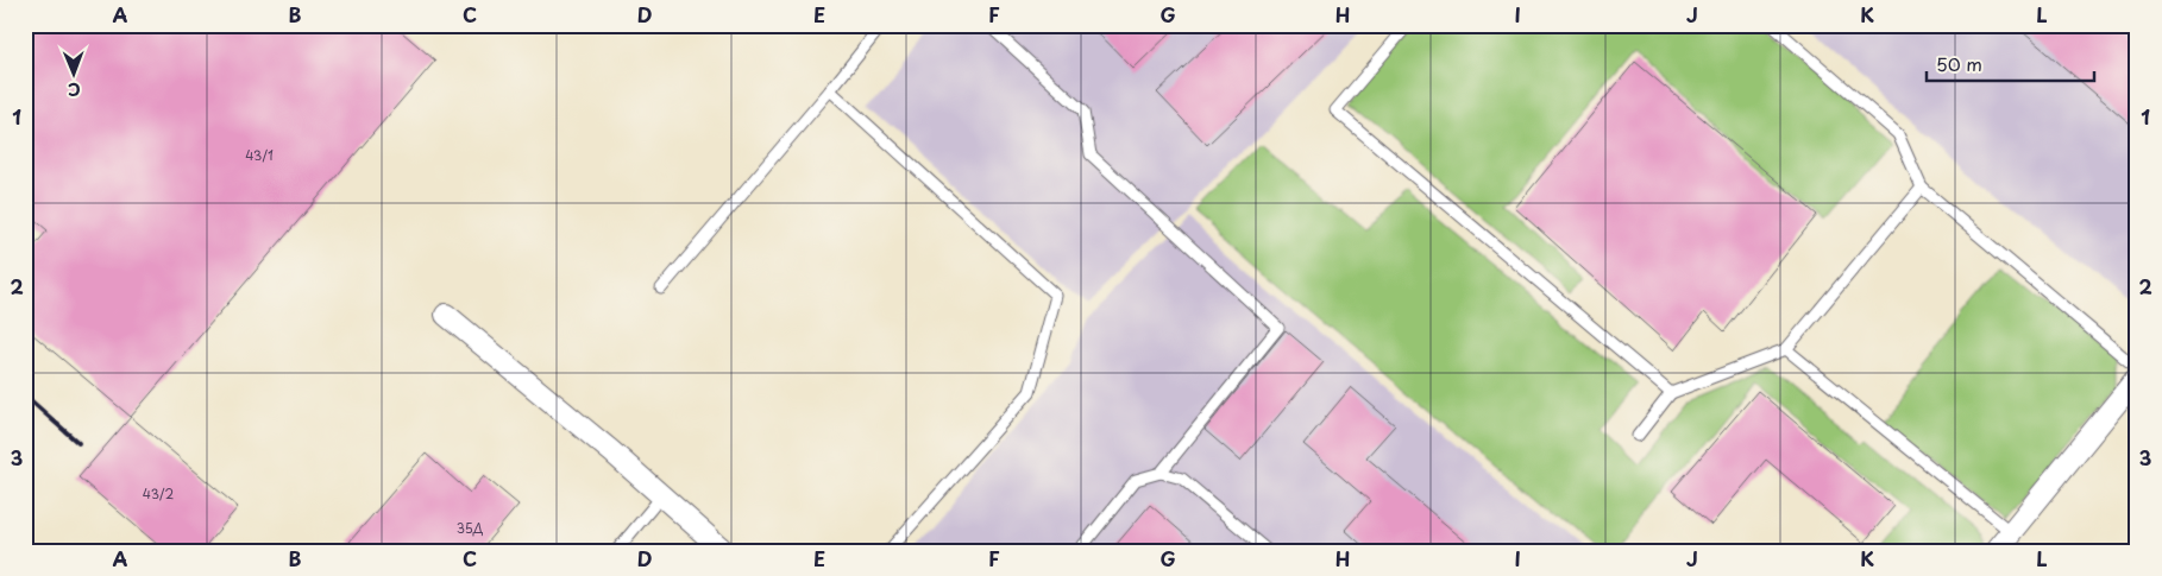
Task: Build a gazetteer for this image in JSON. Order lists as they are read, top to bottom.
{
  "house_numbers": ["43/1", "43/2", "35Д"],
  "scale_bar": "50 m",
  "north": "bottom",
  "grid": {
    "columns": [
      "A",
      "B",
      "C",
      "D",
      "E",
      "F",
      "G",
      "H",
      "I",
      "J",
      "K",
      "L"
    ],
    "rows": ["1", "2", "3"]
  }
}
